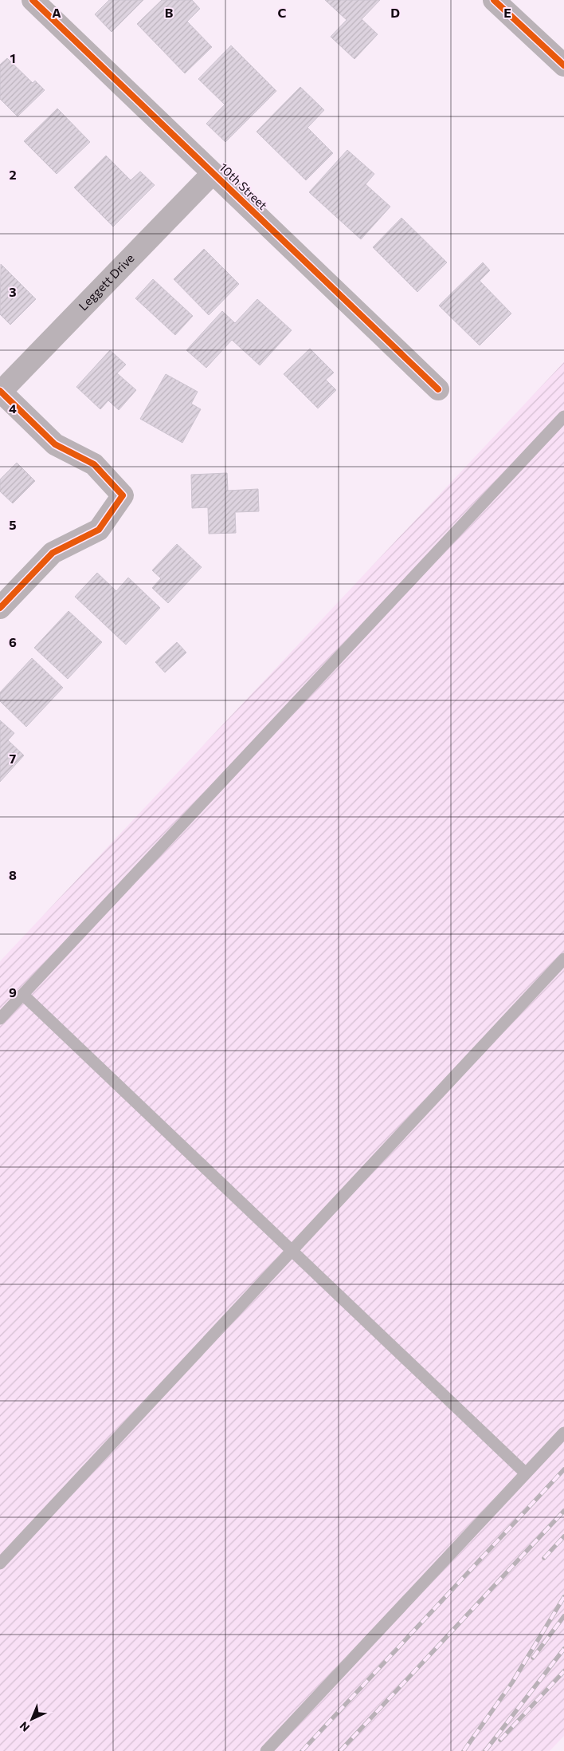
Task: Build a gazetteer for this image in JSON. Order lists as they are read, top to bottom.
{
  "streets": {
    "street": ["10th Street", "Leggett Drive"]
  },
  "crossings": [
    ["10th Street", "Leggett Drive"]
  ],
  "north": "bottom left",
  "grid": {
    "columns": [
      "A",
      "B",
      "C",
      "D",
      "E"
    ],
    "rows": [
      "1",
      "2",
      "3",
      "4",
      "5",
      "6",
      "7",
      "8",
      "9"
    ]
  }
}
